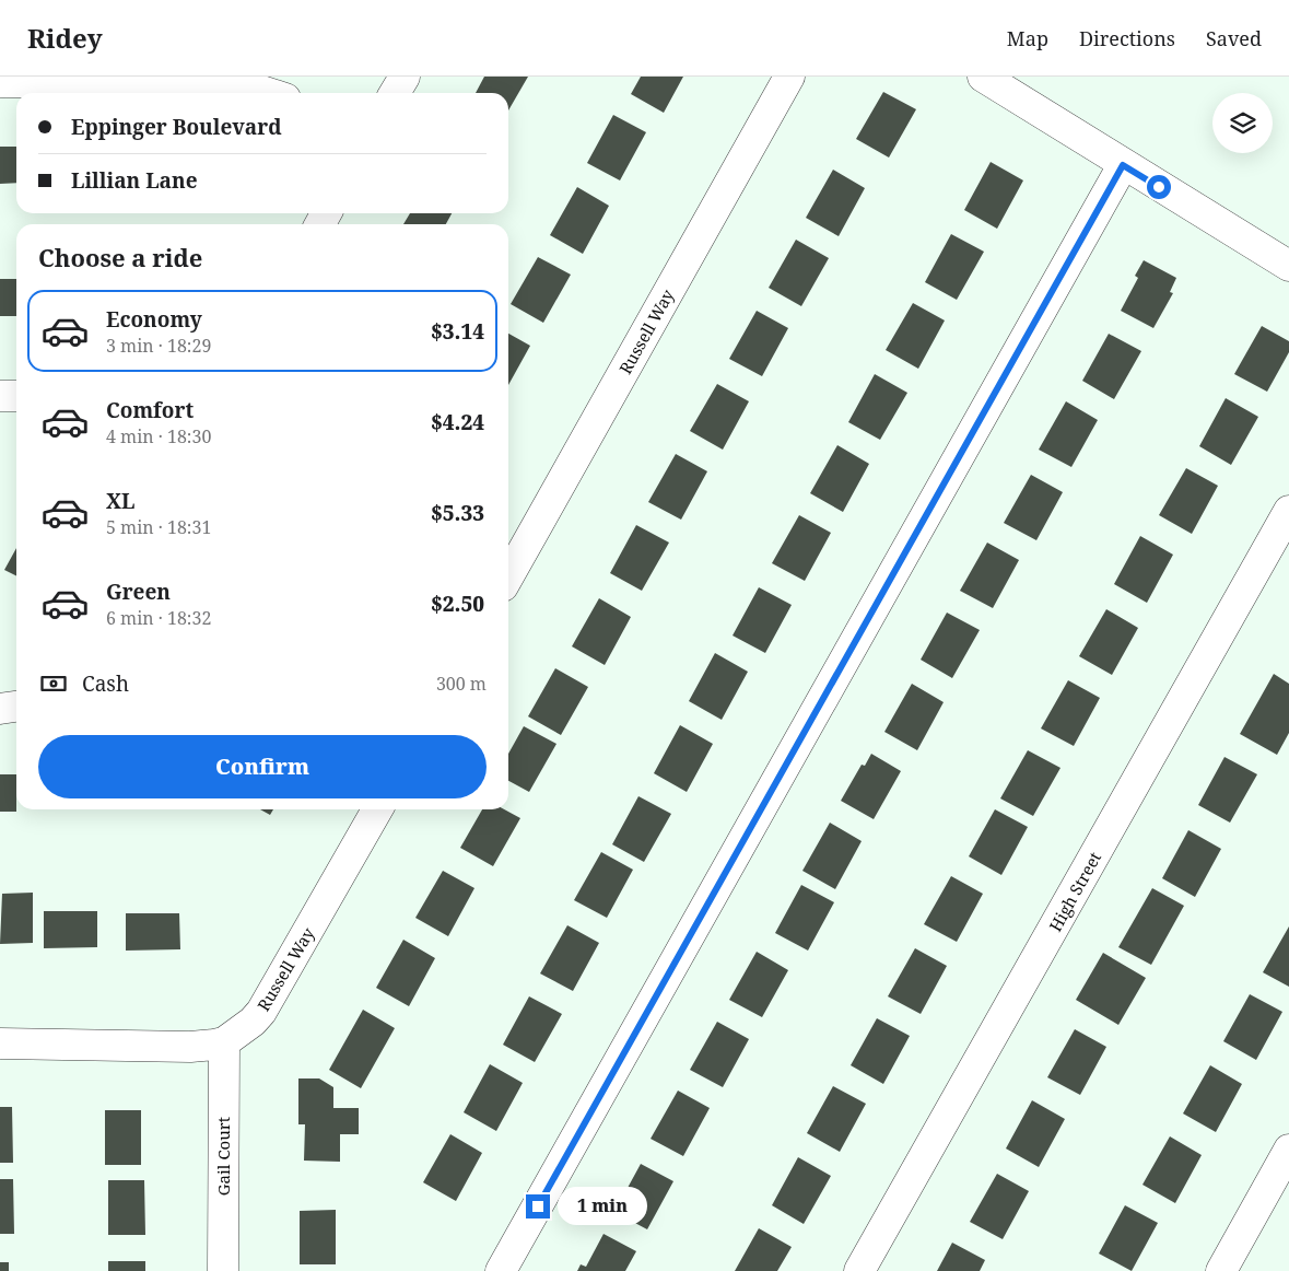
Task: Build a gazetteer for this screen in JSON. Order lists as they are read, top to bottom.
{
  "streets": {
    "street": ["Russell Way", "High Street", "Gail Court"]
  },
  "crossings": [
    ["Russell Way", "Gail Court"]
  ],
  "page": {
    "header": "Ridey",
    "nav": ["Map", "Directions", "Saved"],
    "banner": ["Eppinger Boulevard", "Lillian Lane"],
    "heading": "Choose a ride",
    "list": [
      {
        "name": "Economy",
        "note": "3 min · 18:29",
        "value": "$3.14"
      },
      {
        "name": "Comfort",
        "note": "4 min · 18:30",
        "value": "$4.24"
      },
      {
        "name": "XL",
        "note": "5 min · 18:31",
        "value": "$5.33"
      },
      {
        "name": "Green",
        "note": "6 min · 18:32",
        "value": "$2.50"
      }
    ],
    "pay": ["Cash", "300 m"],
    "buttons": "Confirm",
    "bubble": "1 min"
  }
}
